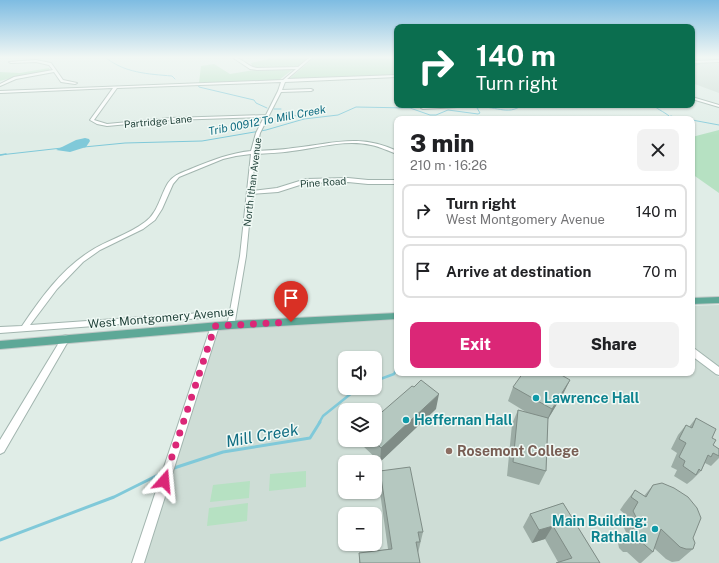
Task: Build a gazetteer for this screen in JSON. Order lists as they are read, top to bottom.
{
  "streets": {
    "main road": ["West Montgomery Avenue"],
    "street": ["Partridge Lane", "North Ithan Avenue", "Pine Road"]
  },
  "crossings": [
    ["Partridge Lane", "North Ithan Avenue"],
    ["North Ithan Avenue", "Pine Road"],
    ["North Ithan Avenue", "West Montgomery Avenue"]
  ],
  "water": ["Trib 00912 To Mill Creek", "Mill Creek"],
  "places": [
    "Lawrence Hall",
    "Heffernan Hall",
    "Rosemont College",
    "Main Building: Rathalla"
  ],
  "page": {
    "turn": ["140 m", "Turn right"],
    "heading": ["3 min", "210 m · 16:26"],
    "list": [
      {
        "name": "Turn right",
        "note": "West Montgomery Avenue",
        "value": "140 m"
      },
      {
        "name": "Arrive at destination",
        "value": "70 m"
      }
    ],
    "buttons": ["Exit", "Share"],
    "map_buttons": ["+", "−"]
  }
}
